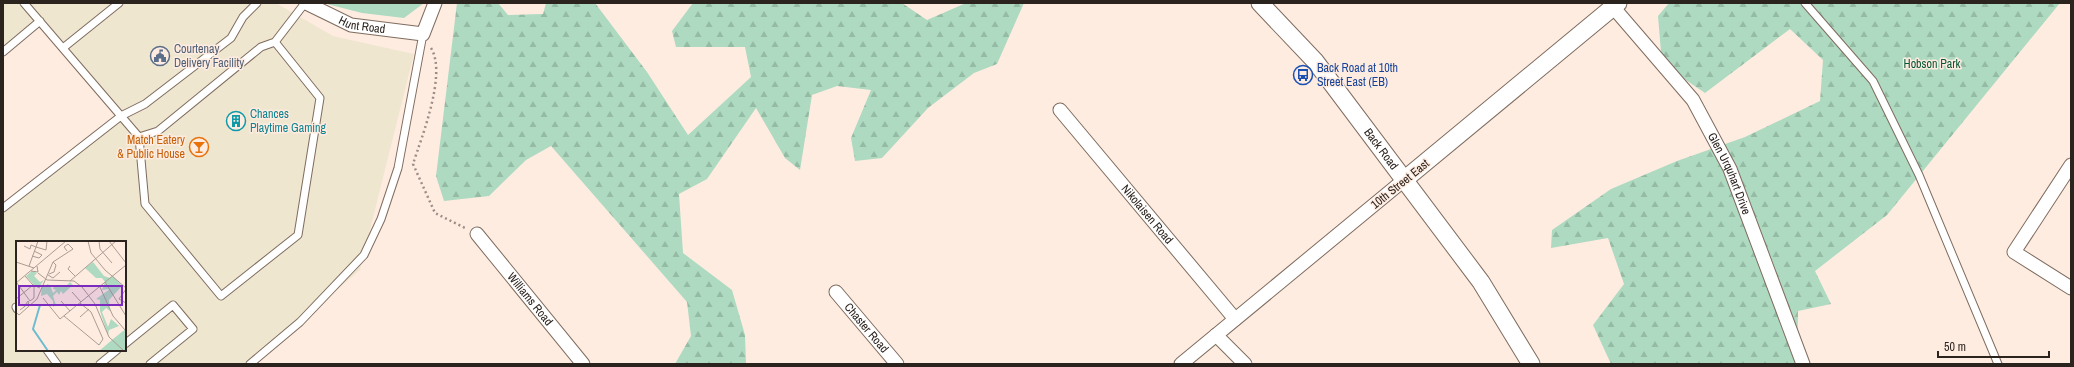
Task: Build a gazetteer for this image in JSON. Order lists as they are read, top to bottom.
{
  "streets": {
    "street": [
      "Hunt Road",
      "Back Road",
      "Glen Urquhart Drive",
      "10th Street East",
      "Nikolaisen Road",
      "Williams Road",
      "Chaster Road"
    ]
  },
  "crossings": [
    ["Back Road", "10th Street East"],
    ["Glen Urquhart Drive", "10th Street East"],
    ["10th Street East", "Nikolaisen Road"]
  ],
  "parks": ["Hobson Park"],
  "places": {
    "public building": ["Courtenay Delivery Facility"],
    "bus stop": ["Back Road at 10th Street East (EB)"],
    "building": ["Chances Playtime Gaming"],
    "bar": ["Match Eatery & Public House"]
  },
  "scale_bar": "50 m"
}
